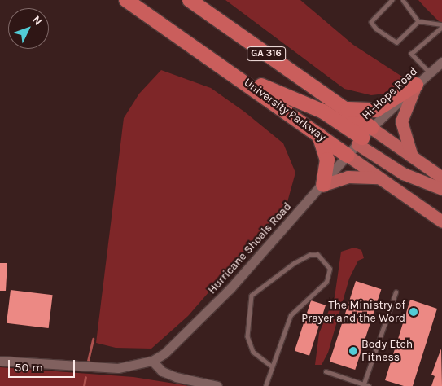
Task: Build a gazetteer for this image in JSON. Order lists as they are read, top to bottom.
{
  "streets": {
    "highway": ["GA 316", "University Parkway"],
    "street": ["Hi-Hope Road", "Hurricane Shoals Road"]
  },
  "crossings": [
    ["GA 316", "Hi-Hope Road"],
    ["GA 316", "Hurricane Shoals Road"],
    ["Hi-Hope Road", "Hurricane Shoals Road"],
    ["University Parkway", "Hurricane Shoals Road"]
  ],
  "places": ["The Ministry of Prayer and the Word", "Body Etch Fitness"],
  "scale_bar": "50 m",
  "north": "top right"
}
